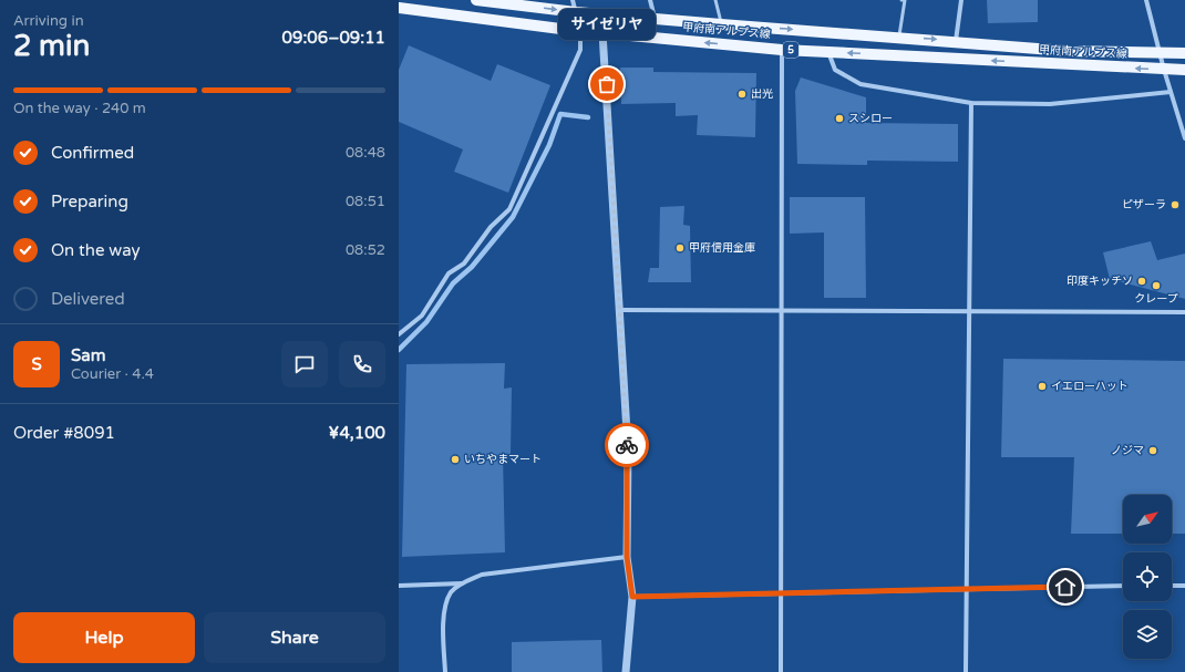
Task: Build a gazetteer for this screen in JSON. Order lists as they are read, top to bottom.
{
  "streets": {
    "main road": ["甲府南アルプス線", "5"]
  },
  "places": [
    "サイゼリヤ",
    "出光",
    "スシロー",
    "ピザーラ",
    "甲府信用金庫",
    "印度キッチソ",
    "クレープ",
    "イエローハット",
    "ノジマ",
    "いちやまマート"
  ],
  "north": "top right",
  "page": {
    "heading": ["2 min", "Arriving in", "09:06–09:11"],
    "panel": [
      "Sam",
      "Courier · 4.4",
      "Order #8091",
      "¥4,100"
    ],
    "bubble": "サイゼリヤ",
    "bar": "On the way · 240 m",
    "list": [
      ["Confirmed", "08:48"],
      ["Preparing", "08:51"],
      ["On the way", "08:52"],
      "Delivered"
    ],
    "round": "S",
    "buttons": ["Help", "Share"]
  }
}
